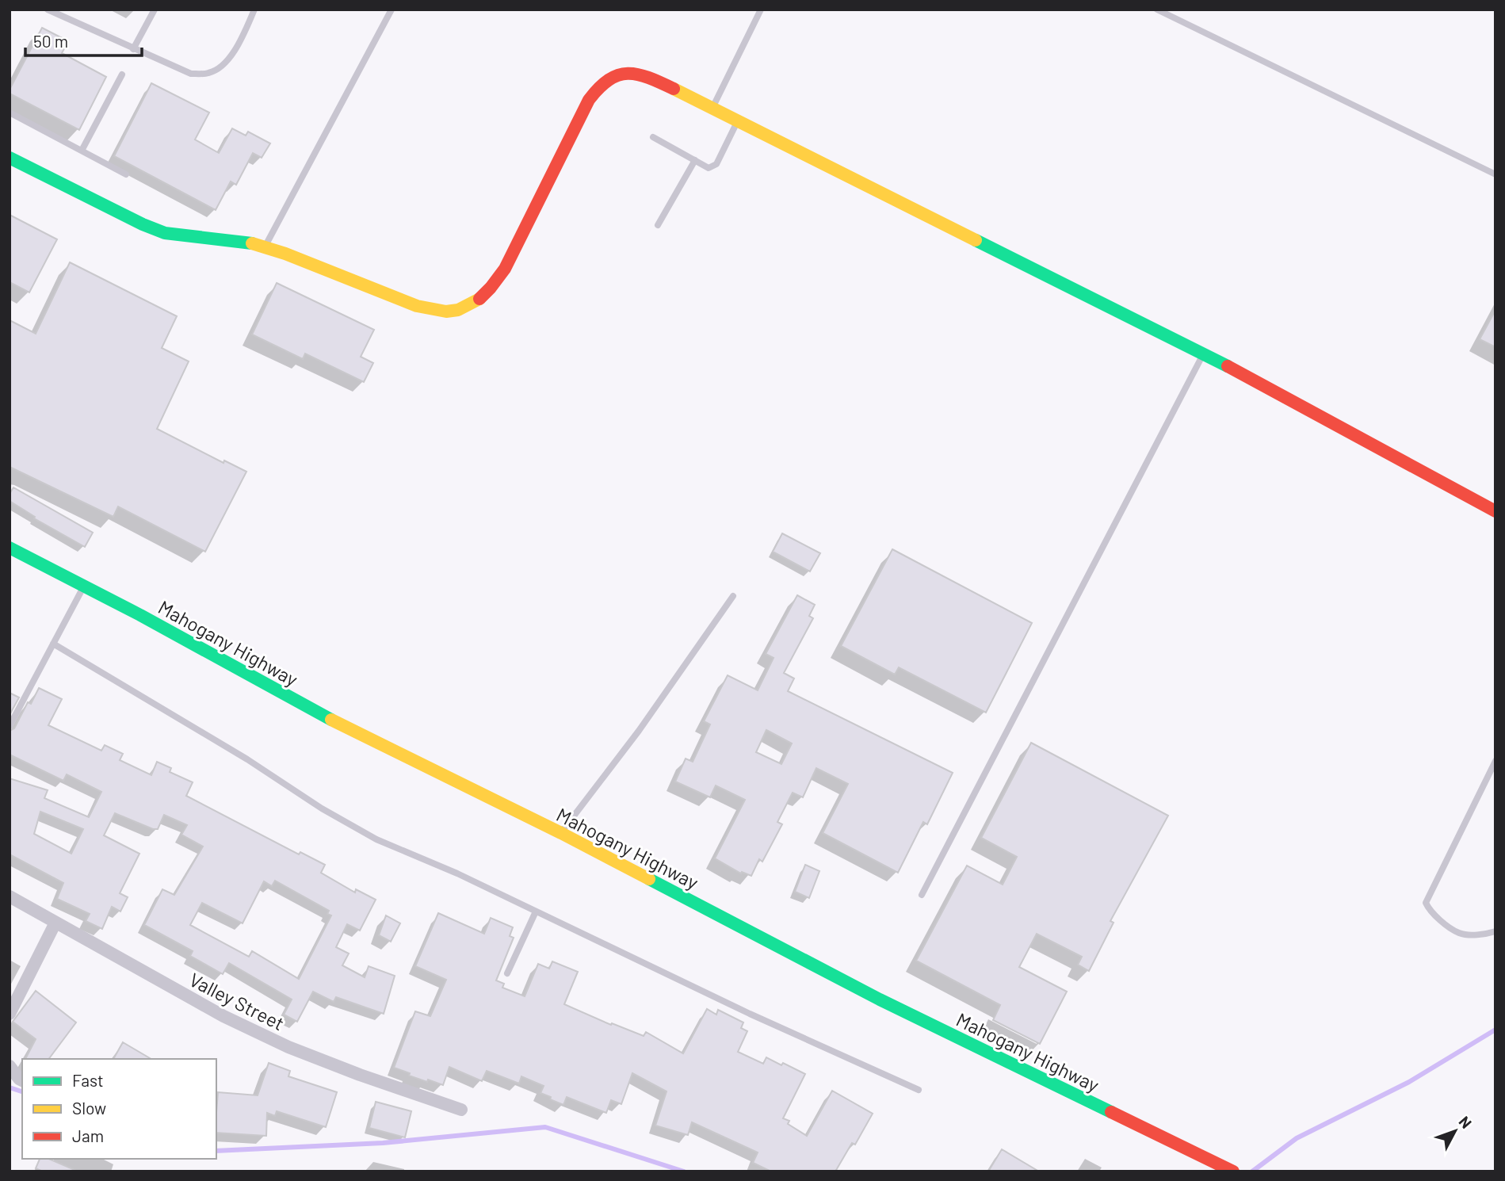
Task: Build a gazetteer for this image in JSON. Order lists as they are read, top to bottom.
{
  "streets": {
    "street": ["Mahogany Highway", "Valley Street"]
  },
  "legend": ["Fast", "Slow", "Jam"],
  "scale_bar": "50 m",
  "north": "top right"
}
